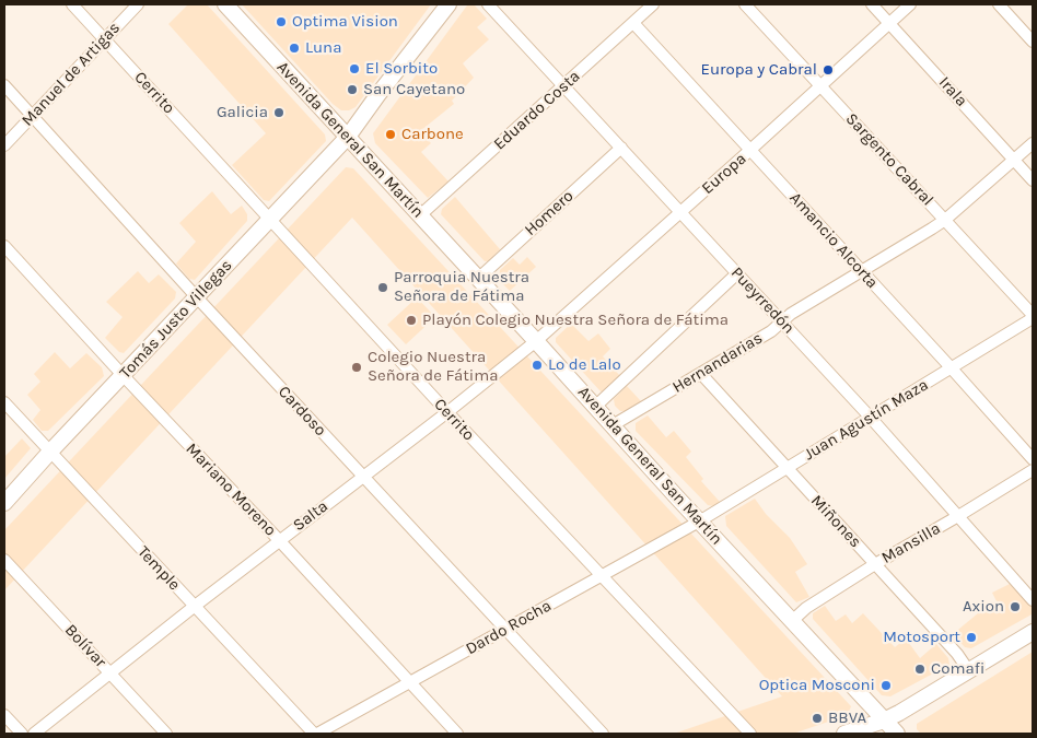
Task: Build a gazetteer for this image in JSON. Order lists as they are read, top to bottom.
{
  "streets": {
    "main road": ["Avenida General San Martín", "Tomás Justo Villegas"],
    "street": [
      "Manuel de Artigas",
      "Irala",
      "Cerrito",
      "Eduardo Costa",
      "Sargento Cabral",
      "Europa",
      "Homero",
      "Amancio Alcorta",
      "Pueyrredón",
      "Hernandarias",
      "Cardoso",
      "Juan Agustín Maza",
      "Mariano Moreno",
      "Salta",
      "Miñones",
      "Mansilla",
      "Temple",
      "Dardo Rocha",
      "Bolívar"
    ]
  },
  "crossings": [
    ["Manuel de Artigas", "Cerrito"],
    ["Manuel de Artigas", "Cardoso"],
    ["Irala", "Europa"],
    ["Irala", "Hernandarias"],
    ["Cerrito", "Tomás Justo Villegas"],
    ["Cerrito", "Salta"],
    ["Cerrito", "Dardo Rocha"],
    ["Eduardo Costa", "Avenida General San Martín"],
    ["Eduardo Costa", "Amancio Alcorta"],
    ["Eduardo Costa", "Pueyrredón"],
    ["Avenida General San Martín", "Europa"],
    ["Avenida General San Martín", "Homero"],
    ["Avenida General San Martín", "Tomás Justo Villegas"],
    ["Avenida General San Martín", "Hernandarias"],
    ["Avenida General San Martín", "Juan Agustín Maza"],
    ["Avenida General San Martín", "Salta"],
    ["Avenida General San Martín", "Mansilla"],
    ["Avenida General San Martín", "Dardo Rocha"],
    ["Sargento Cabral", "Europa"],
    ["Sargento Cabral", "Hernandarias"],
    ["Sargento Cabral", "Juan Agustín Maza"],
    ["Europa", "Amancio Alcorta"],
    ["Europa", "Pueyrredón"],
    ["Europa", "Salta"],
    ["Homero", "Pueyrredón"],
    ["Amancio Alcorta", "Hernandarias"],
    ["Amancio Alcorta", "Juan Agustín Maza"],
    ["Pueyrredón", "Hernandarias"],
    ["Pueyrredón", "Juan Agustín Maza"],
    ["Pueyrredón", "Mansilla"],
    ["Tomás Justo Villegas", "Cardoso"],
    ["Tomás Justo Villegas", "Mariano Moreno"],
    ["Tomás Justo Villegas", "Temple"],
    ["Hernandarias", "Miñones"],
    ["Cardoso", "Salta"],
    ["Cardoso", "Dardo Rocha"],
    ["Juan Agustín Maza", "Miñones"],
    ["Juan Agustín Maza", "Dardo Rocha"],
    ["Mariano Moreno", "Salta"],
    ["Mariano Moreno", "Dardo Rocha"],
    ["Salta", "Temple"],
    ["Salta", "Bolívar"],
    ["Miñones", "Mansilla"],
    ["Temple", "Dardo Rocha"]
  ],
  "places": [
    "Optima Vision",
    "Luna",
    "El Sorbito",
    "Europa y Cabral",
    "San Cayetano",
    "Galicia",
    "Carbone",
    "Parroquia Nuestra Señora de Fátima",
    "Playón Colegio Nuestra Señora de Fátima",
    "Lo de Lalo",
    "Colegio Nuestra Señora de Fátima",
    "Axion",
    "Motosport",
    "Comafi",
    "Optica Mosconi",
    "BBVA"
  ]
}
